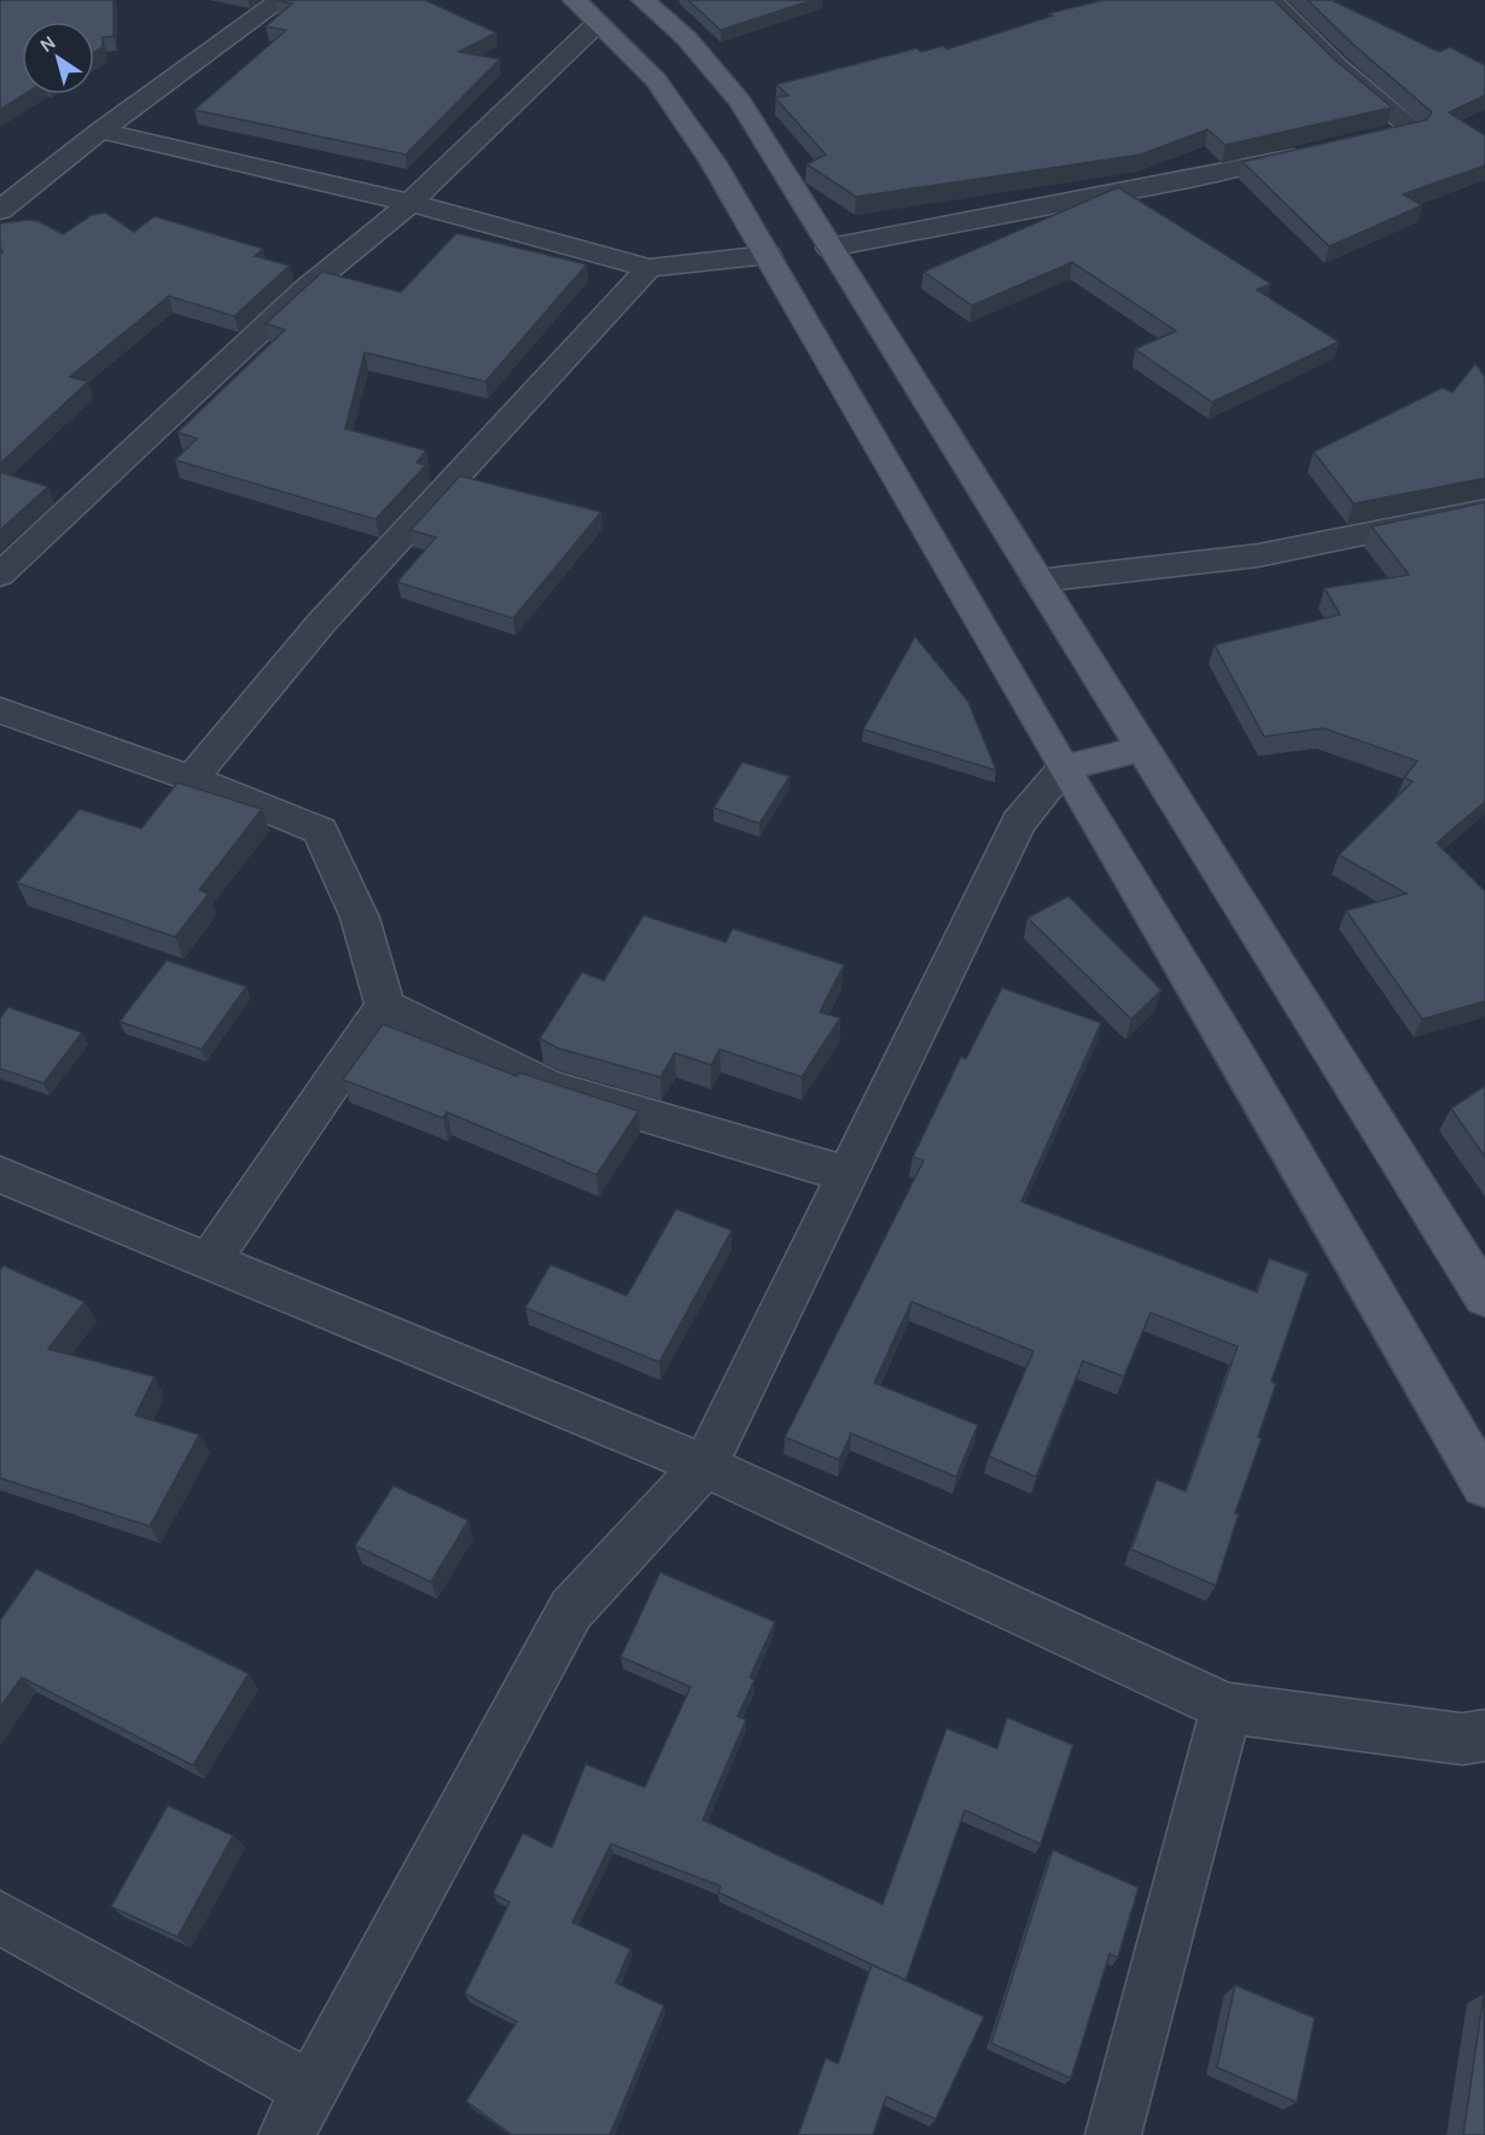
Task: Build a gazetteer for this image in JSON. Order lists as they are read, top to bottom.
{
  "north": "top left"
}
